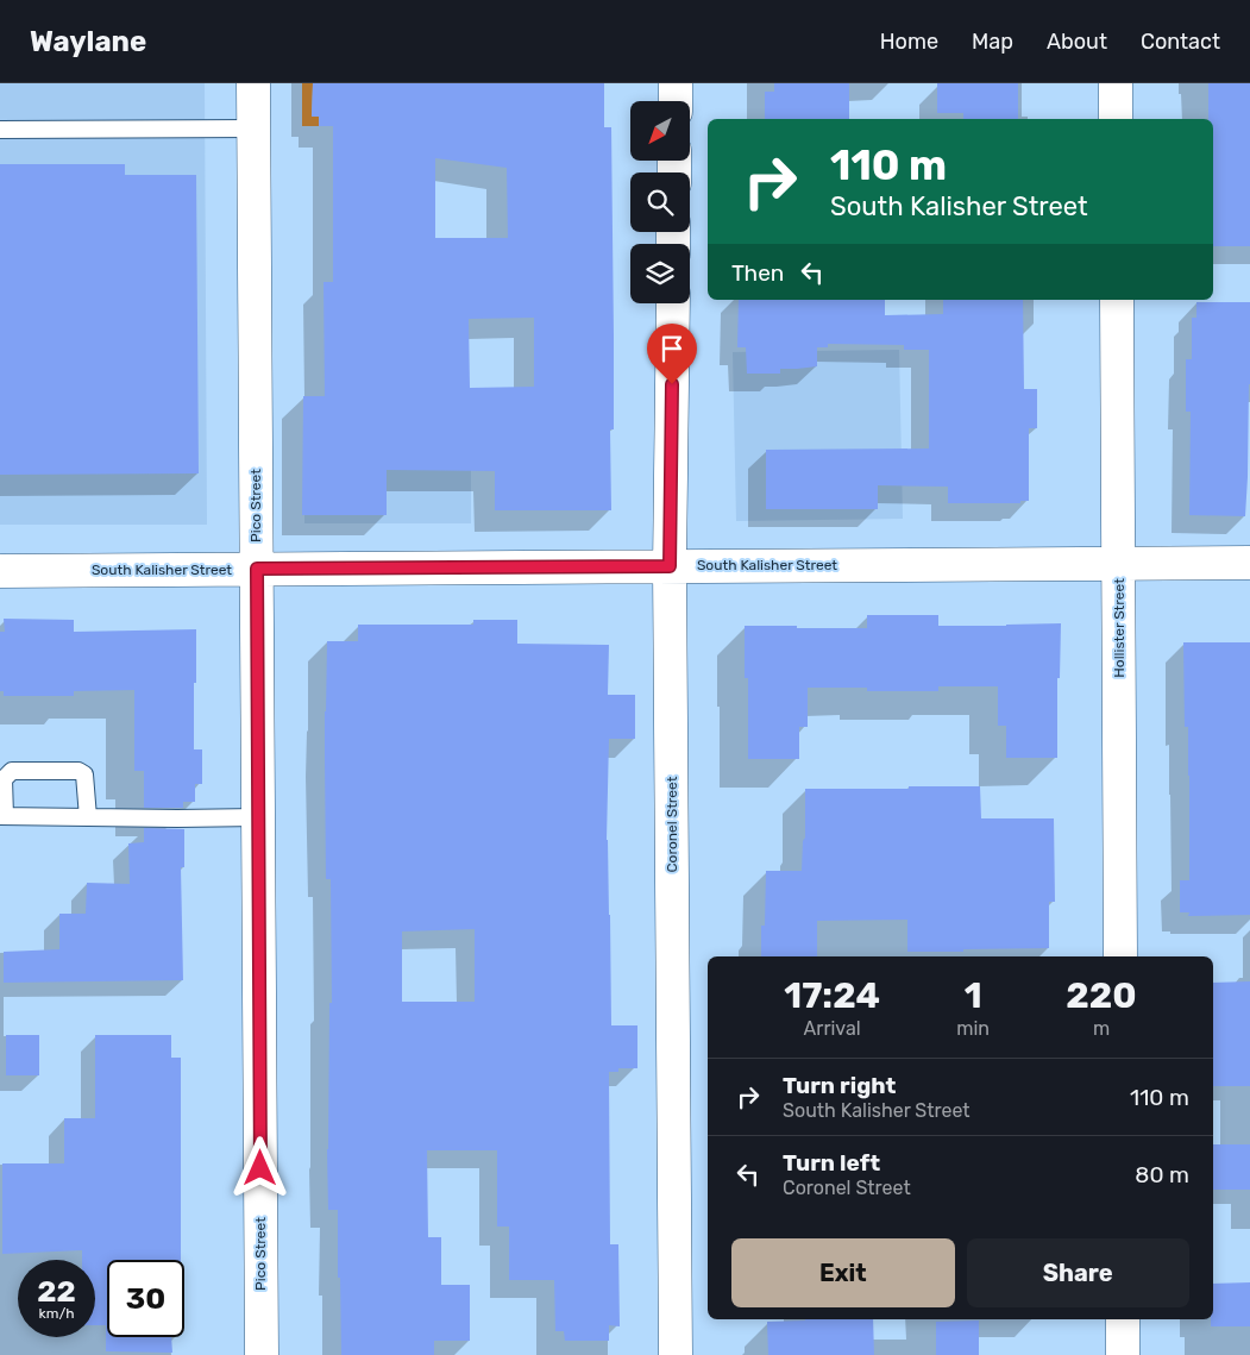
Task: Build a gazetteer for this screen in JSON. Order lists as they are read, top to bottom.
{
  "streets": {
    "street": [
      "Pico Street",
      "South Kalisher Street",
      "Hollister Street",
      "Coronel Street"
    ]
  },
  "crossings": [
    ["Pico Street", "South Kalisher Street"],
    ["South Kalisher Street", "Hollister Street"],
    ["South Kalisher Street", "Coronel Street"]
  ],
  "north": "bottom left",
  "page": {
    "header": "Waylane",
    "nav": [
      "Home",
      "Map",
      "About",
      "Contact"
    ],
    "turn": ["110 m", "South Kalisher Street"],
    "then": "Then",
    "eta": [
      "17:24",
      "Arrival",
      "1",
      "min",
      "220",
      "m"
    ],
    "list": [
      {
        "name": "Turn right",
        "note": "South Kalisher Street",
        "value": "110 m"
      },
      {
        "name": "Turn left",
        "note": "Coronel Street",
        "value": "80 m"
      }
    ],
    "buttons": ["Exit", "Share"],
    "speed": "22 km/h",
    "limit": "30"
  }
}
